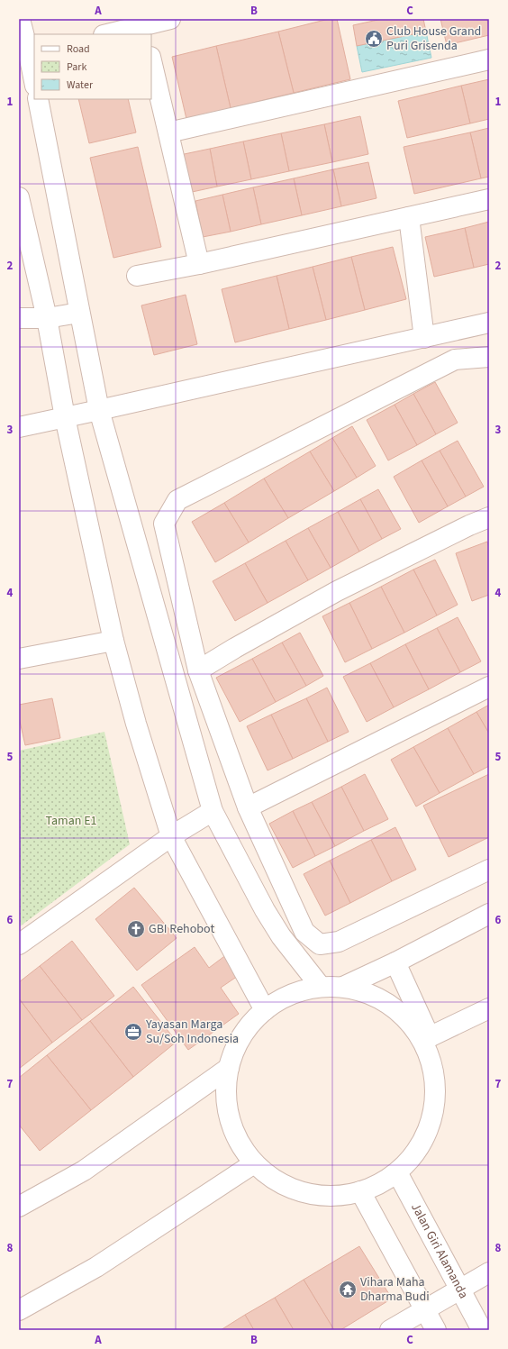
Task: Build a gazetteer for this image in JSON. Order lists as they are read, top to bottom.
{
  "streets": {
    "street": ["Jalan Giri Alamanda"]
  },
  "parks": ["Taman E1"],
  "places": {
    "public building": ["Club House Grand Puri Grisenda"],
    "church": ["GBI Rehobot"],
    "office": ["Yayasan Marga Su/Soh Indonesia"],
    "temple": ["Vihara Maha Dharma Budi"]
  },
  "legend": ["Road", "Park", "Water"],
  "grid": {
    "columns": ["A", "B", "C"],
    "rows": [
      "1",
      "2",
      "3",
      "4",
      "5",
      "6",
      "7",
      "8"
    ]
  }
}
